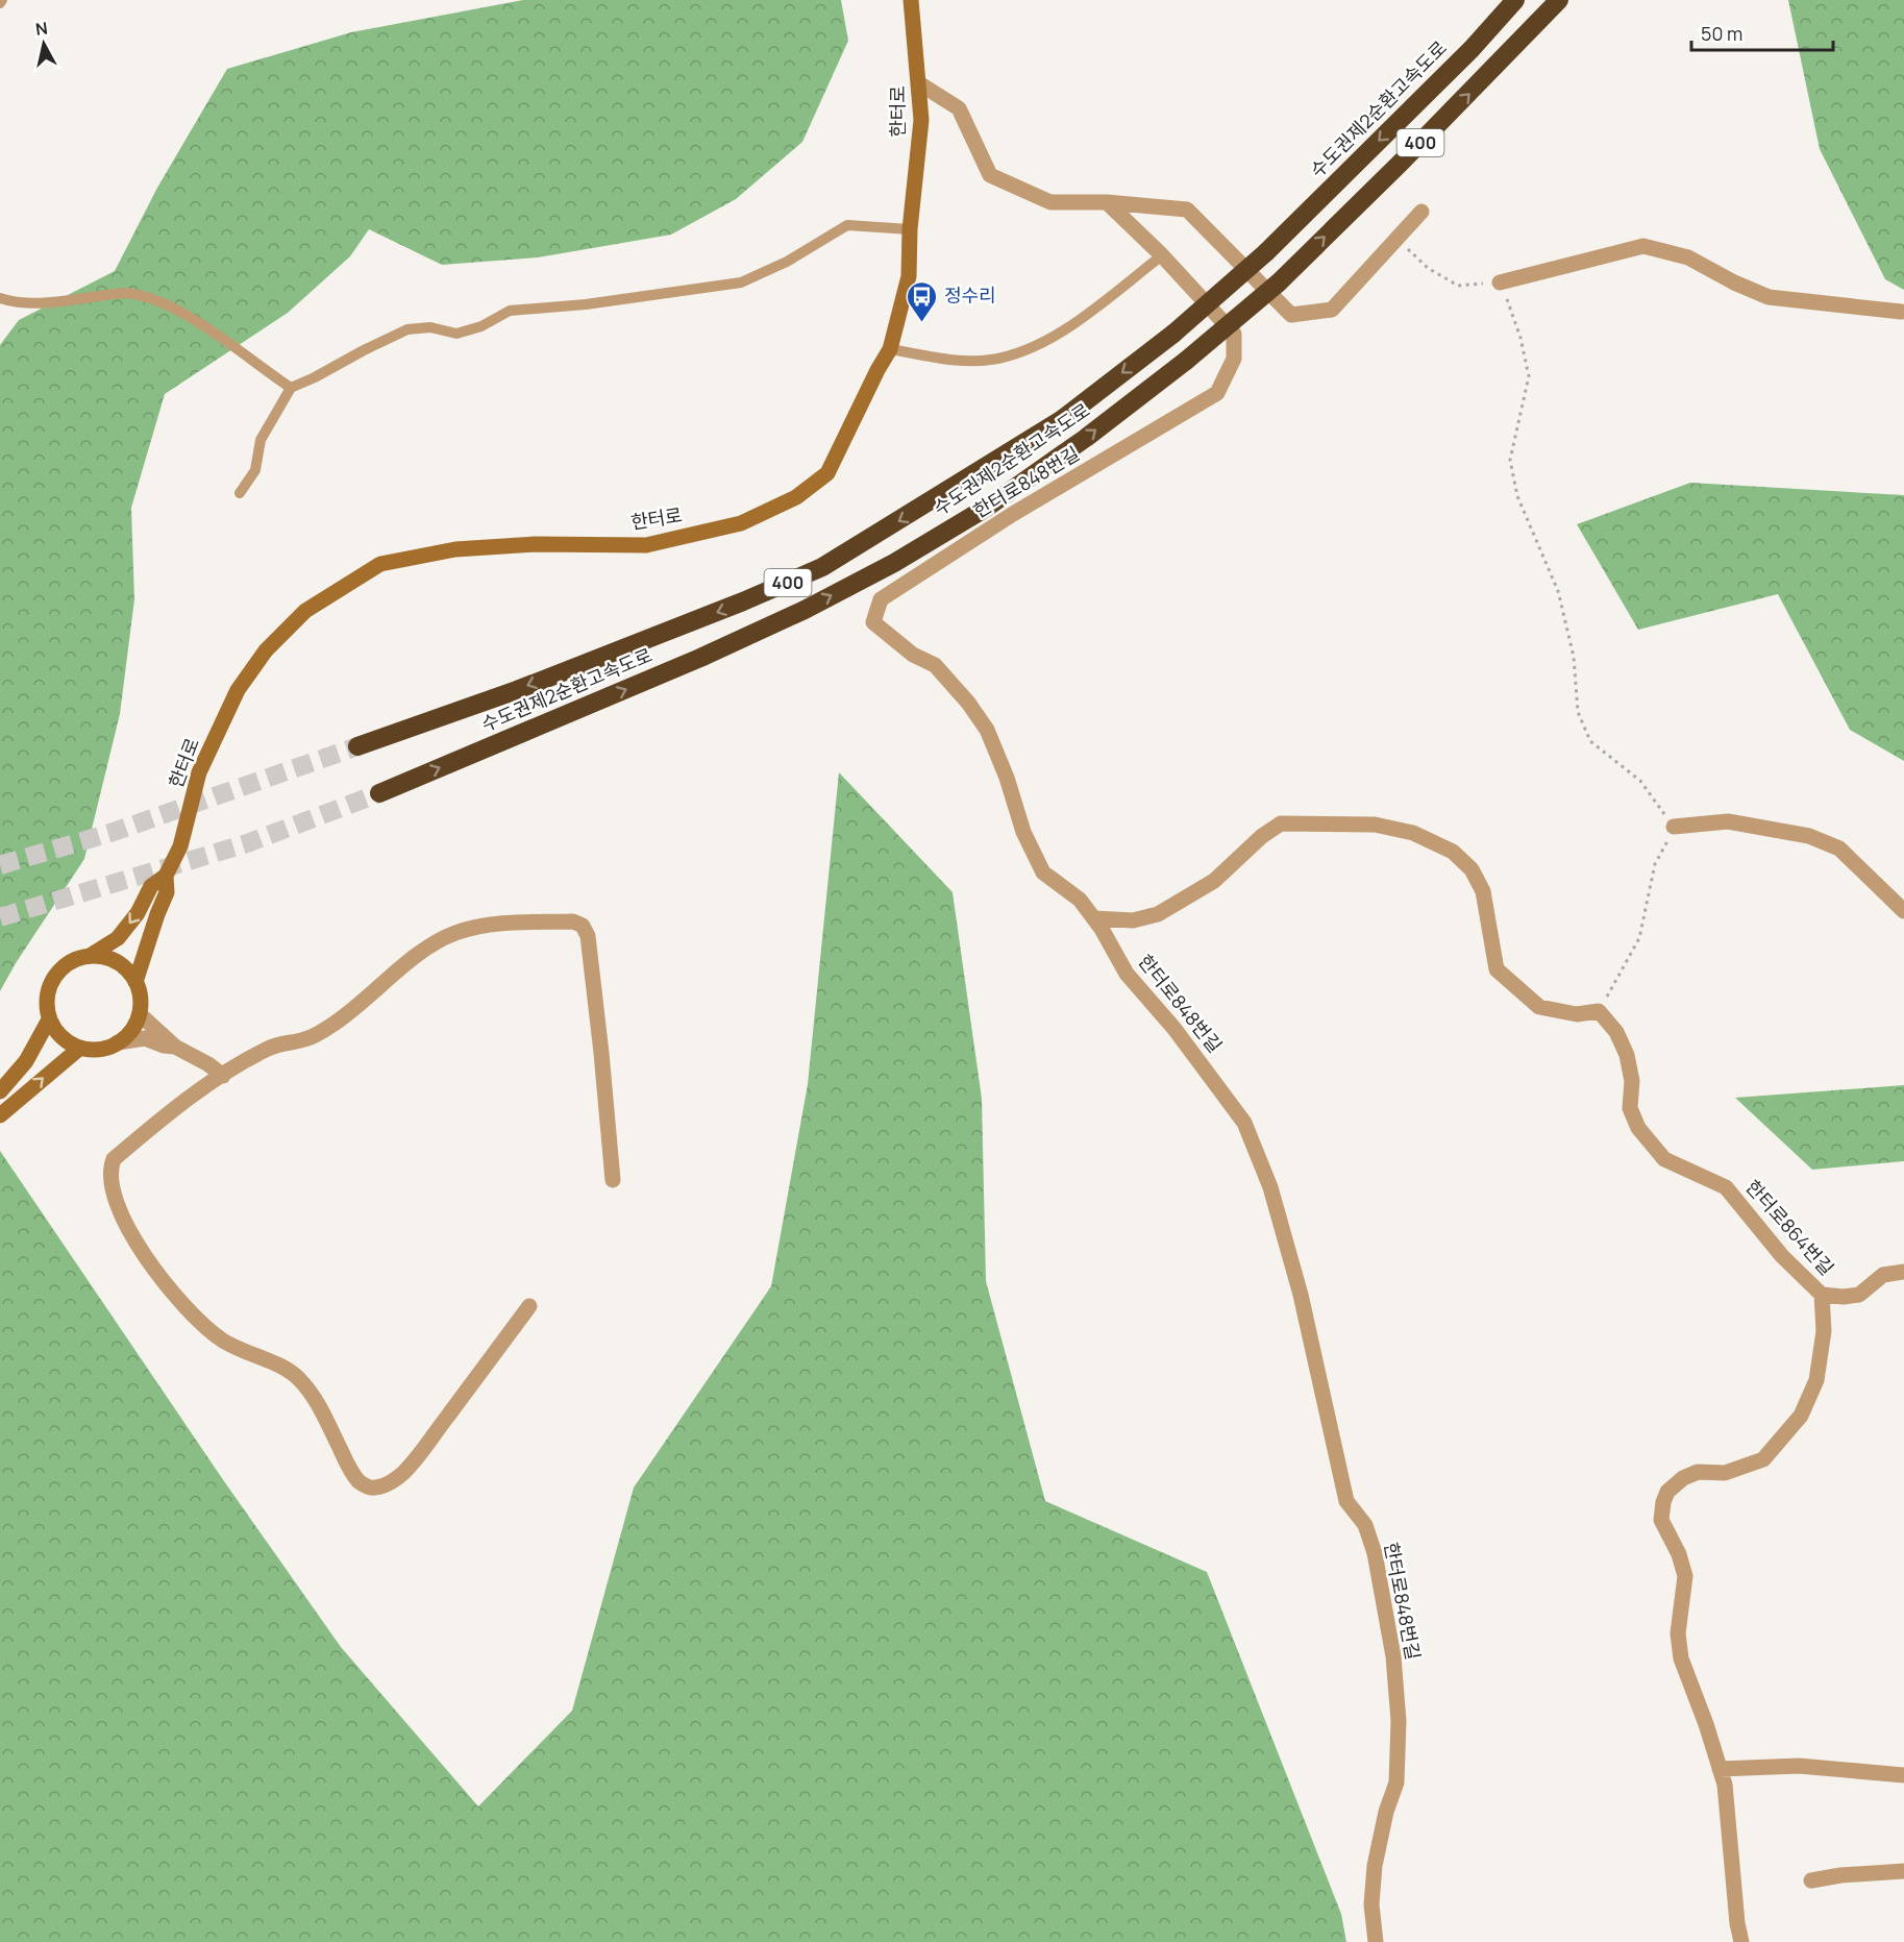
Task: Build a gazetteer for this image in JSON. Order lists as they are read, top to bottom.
{
  "streets": {
    "highway": ["수도권제2순환고속도로", "400"],
    "main road": ["한터로"],
    "street": ["한터로848번길", "한터로864번길"]
  },
  "places": {
    "bus stop": ["정수리"]
  },
  "scale_bar": "50 m",
  "north": "top"
}
